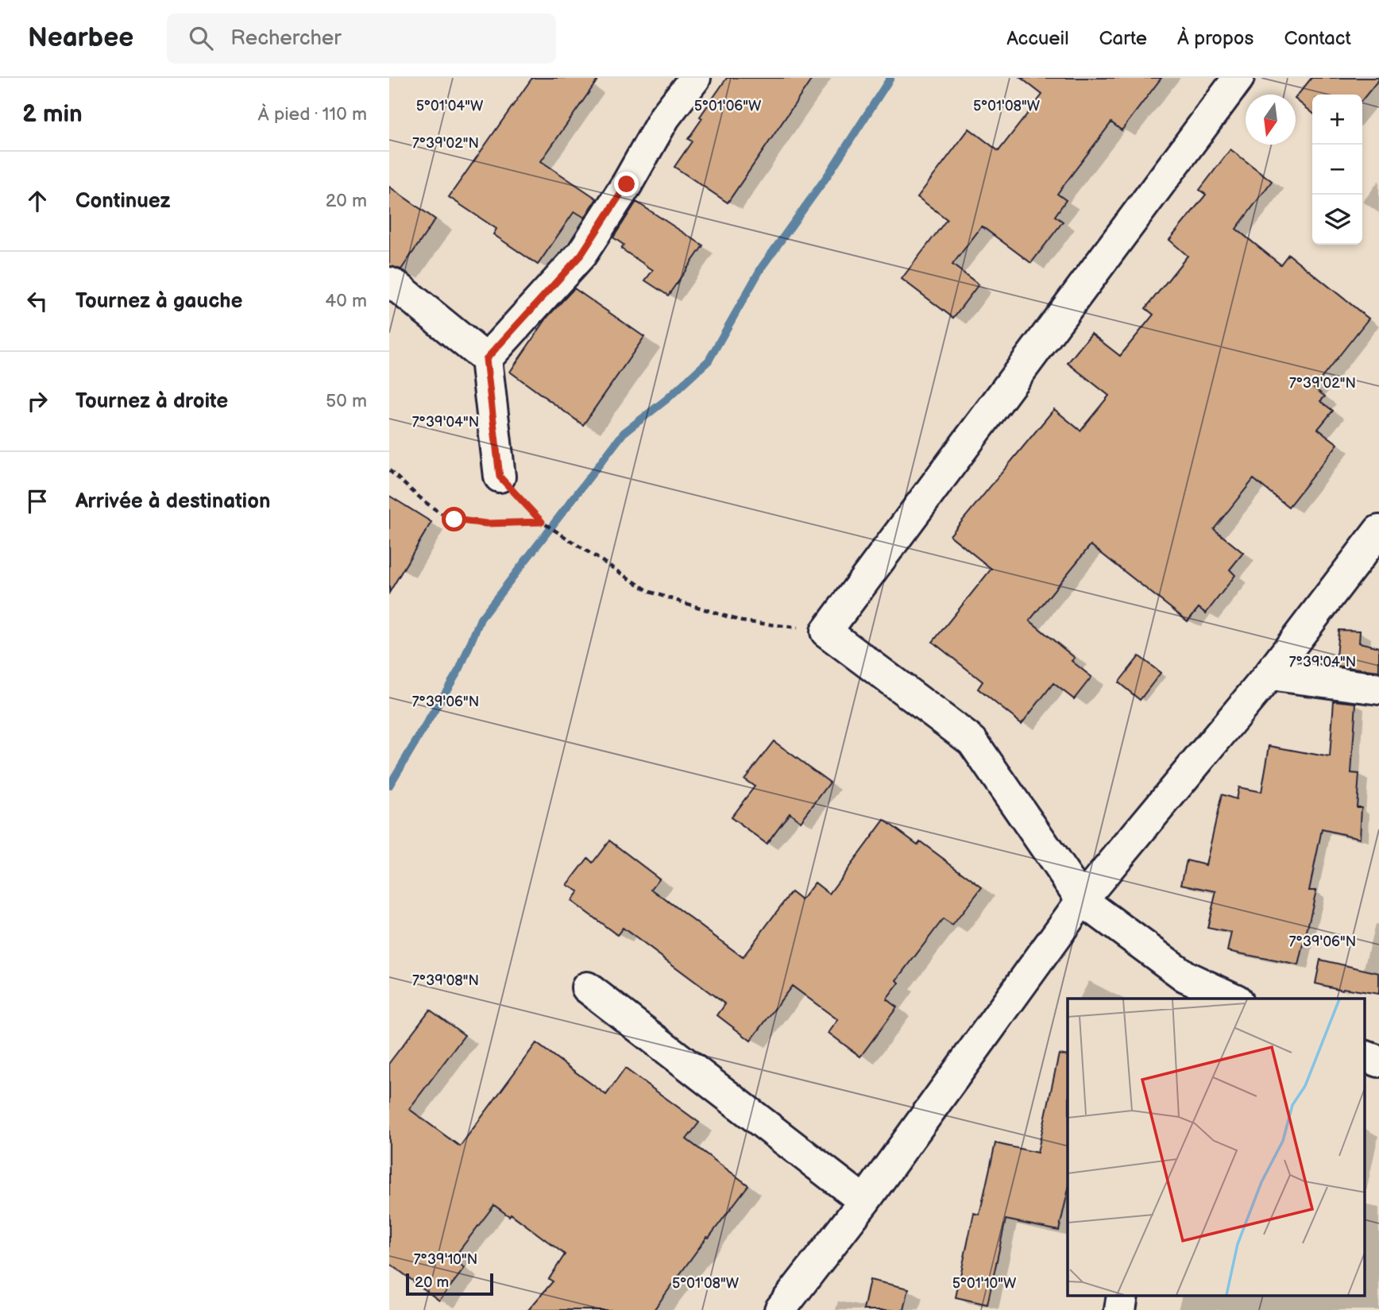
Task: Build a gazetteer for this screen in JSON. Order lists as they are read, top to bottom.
{
  "scale_bar": "20 m",
  "north": "bottom",
  "page": {
    "header": "Nearbee",
    "search": "Rechercher",
    "nav": [
      "Accueil",
      "Carte",
      "À propos",
      "Contact"
    ],
    "heading": ["2 min", "À pied · 110 m"],
    "map_buttons": ["+", "−"],
    "list": [
      ["Continuez", "20 m"],
      ["Tournez à gauche", "40 m"],
      ["Tournez à droite", "50 m"],
      "Arrivée à destination"
    ],
    "scale": "20 m"
  },
  "coordinates": [
    "5°01'04\"W",
    "5°01'06\"W",
    "5°01'08\"W",
    "7°39'02\"N",
    "7°39'04\"N",
    "7°39'06\"N",
    "7°39'08\"N",
    "7°39'10\"N",
    "5°01'10\"W"
  ]
}
